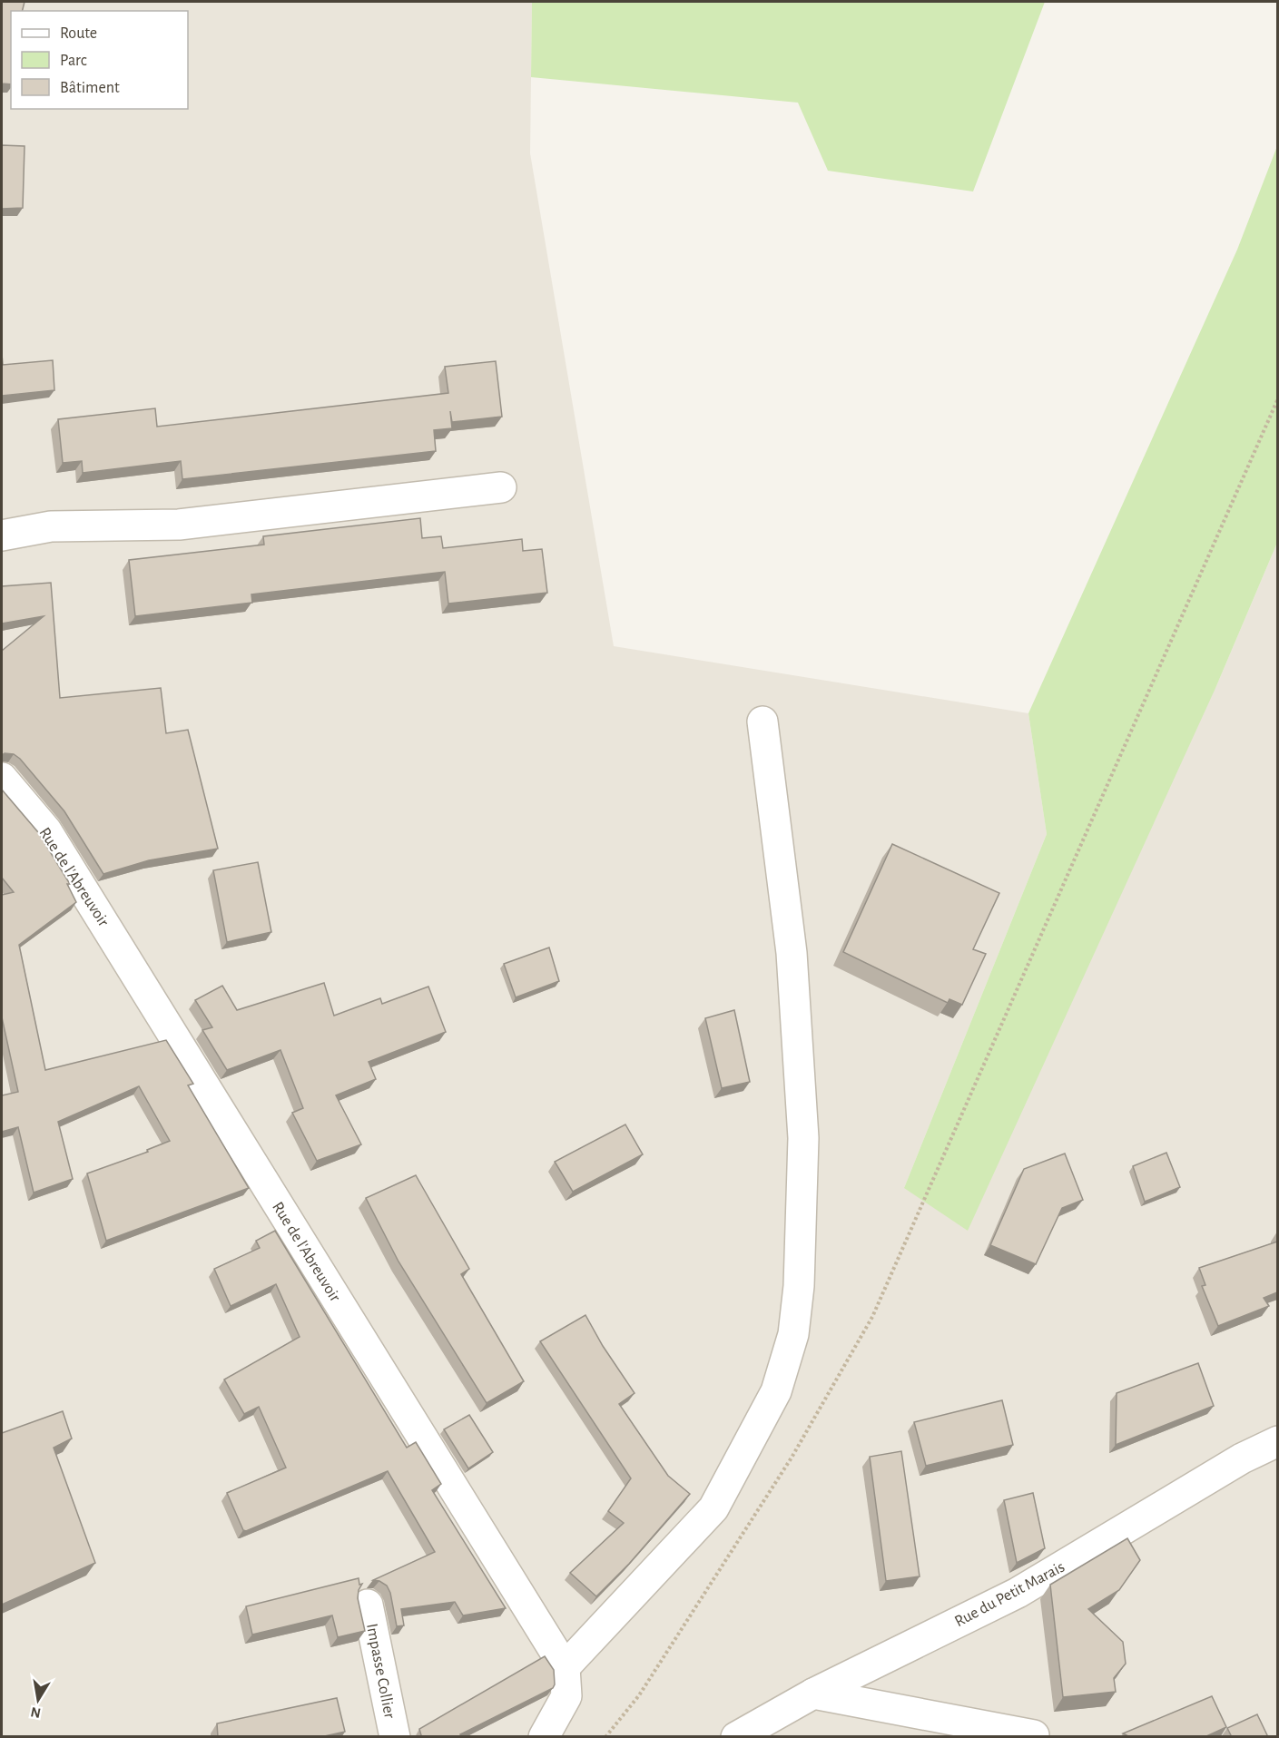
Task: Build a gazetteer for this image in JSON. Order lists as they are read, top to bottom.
{
  "streets": {
    "street": ["Rue de l'Abreuvoir", "Rue du Petit Marais", "Impasse Collier"]
  },
  "legend": ["Route", "Parc", "Bâtiment"],
  "north": "bottom"
}
